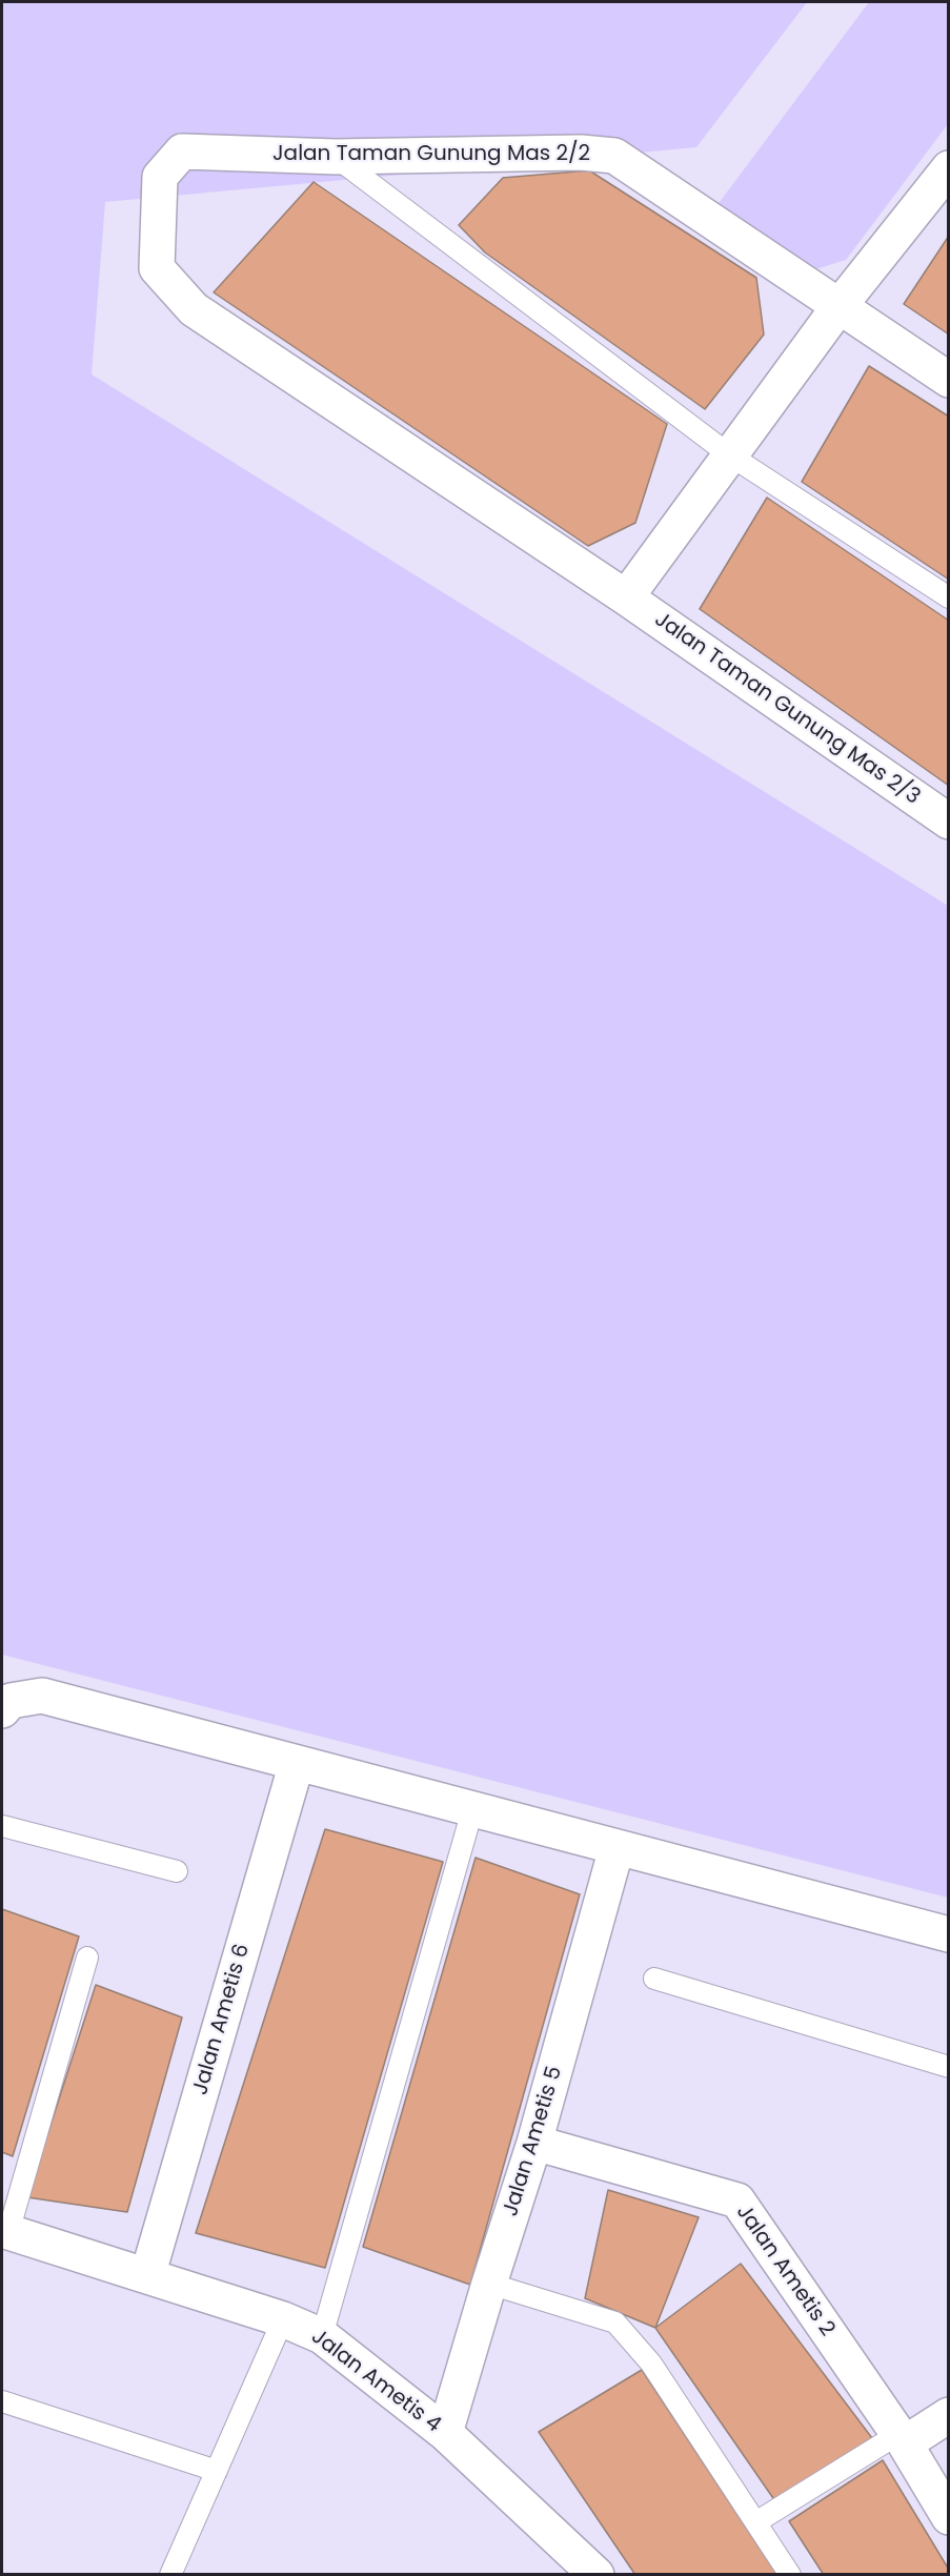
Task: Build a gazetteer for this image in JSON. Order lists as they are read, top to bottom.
{
  "streets": {
    "street": [
      "Jalan Taman Gunung Mas 2/2",
      "Jalan Taman Gunung Mas 2/3",
      "Jalan Ametis 6",
      "Jalan Ametis 5",
      "Jalan Ametis 2",
      "Jalan Ametis 4"
    ]
  },
  "crossings": [
    ["Jalan Taman Gunung Mas 2/2", "Jalan Taman Gunung Mas 2/3"],
    ["Jalan Ametis 6", "Jalan Ametis 4"],
    ["Jalan Ametis 5", "Jalan Ametis 2"],
    ["Jalan Ametis 5", "Jalan Ametis 4"]
  ]
}
